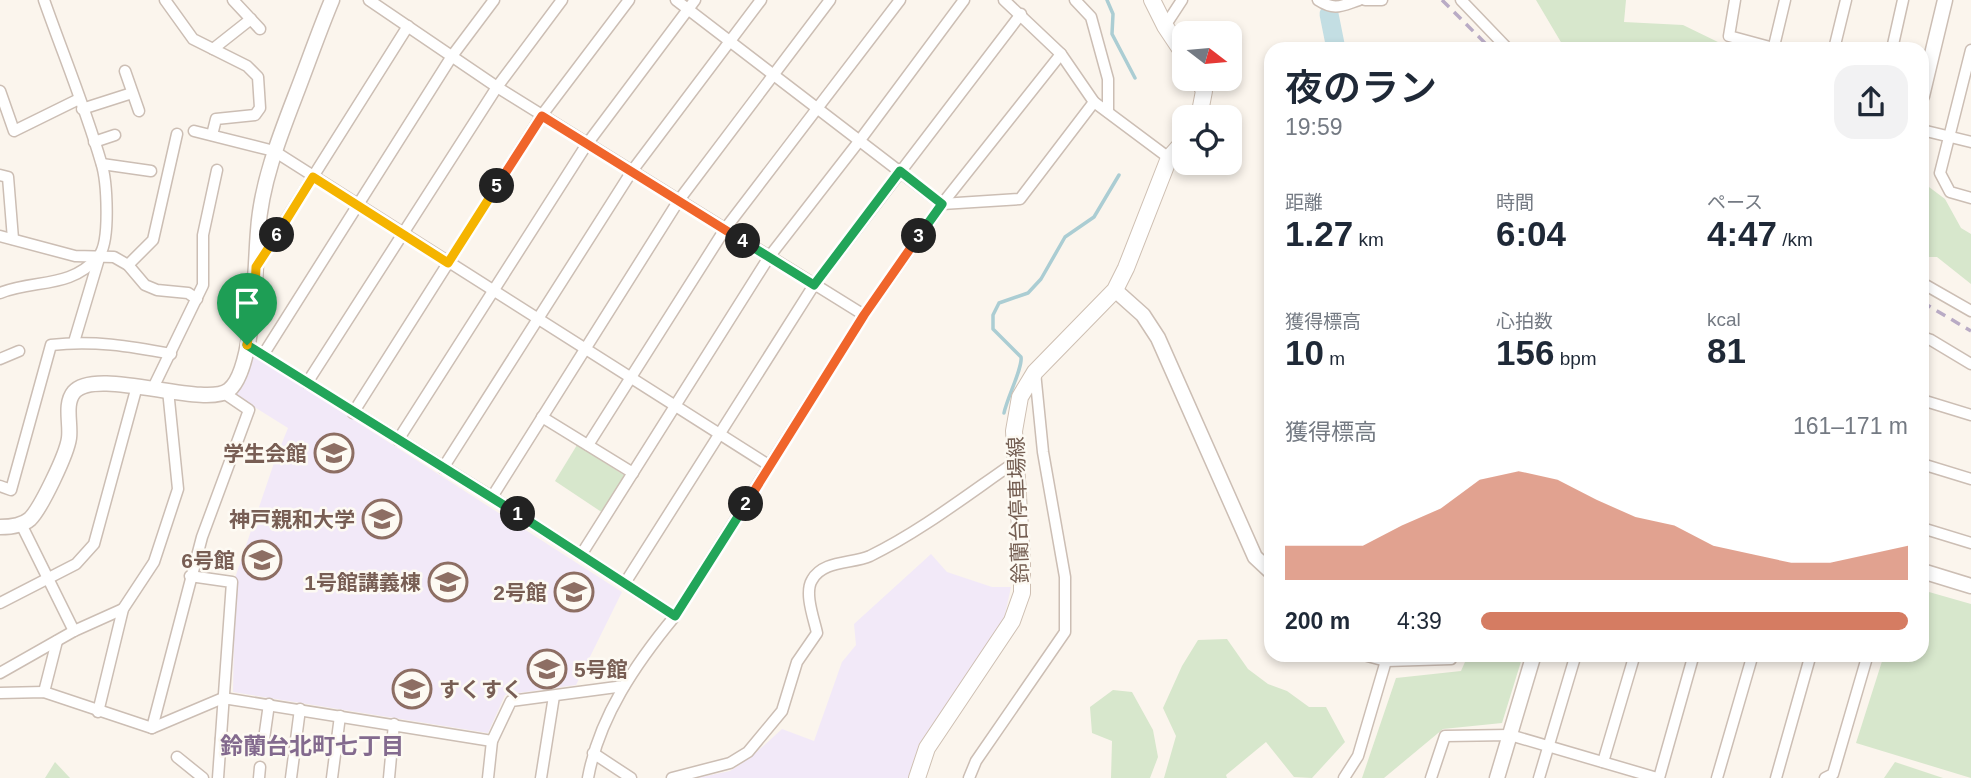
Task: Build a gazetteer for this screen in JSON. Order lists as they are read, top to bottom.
{
  "streets": {
    "main road": ["鈴蘭台停車場線"]
  },
  "districts": ["鈴蘭台北町七丁目"],
  "places": {
    "school or university": [
      "学生会館",
      "神戸親和大学",
      "6号館",
      "1号館講義棟",
      "2号館",
      "5号館",
      "すくすく"
    ]
  },
  "north": "right",
  "page": {
    "heading": ["夜のラン", "19:59"],
    "stats": [
      ["距離", "1.27 km"],
      ["時間", "6:04"],
      ["ペース", "4:47 /km"],
      ["獲得標高", "10 m"],
      ["心拍数", "156 bpm"],
      ["kcal", "81"]
    ],
    "pins": [
      "5",
      "6",
      "3",
      "4",
      "2",
      "1"
    ],
    "chart": ["獲得標高", "161–171 m"],
    "list": [
      {
        "name": "200 m",
        "note": "4:39"
      }
    ]
  }
}
